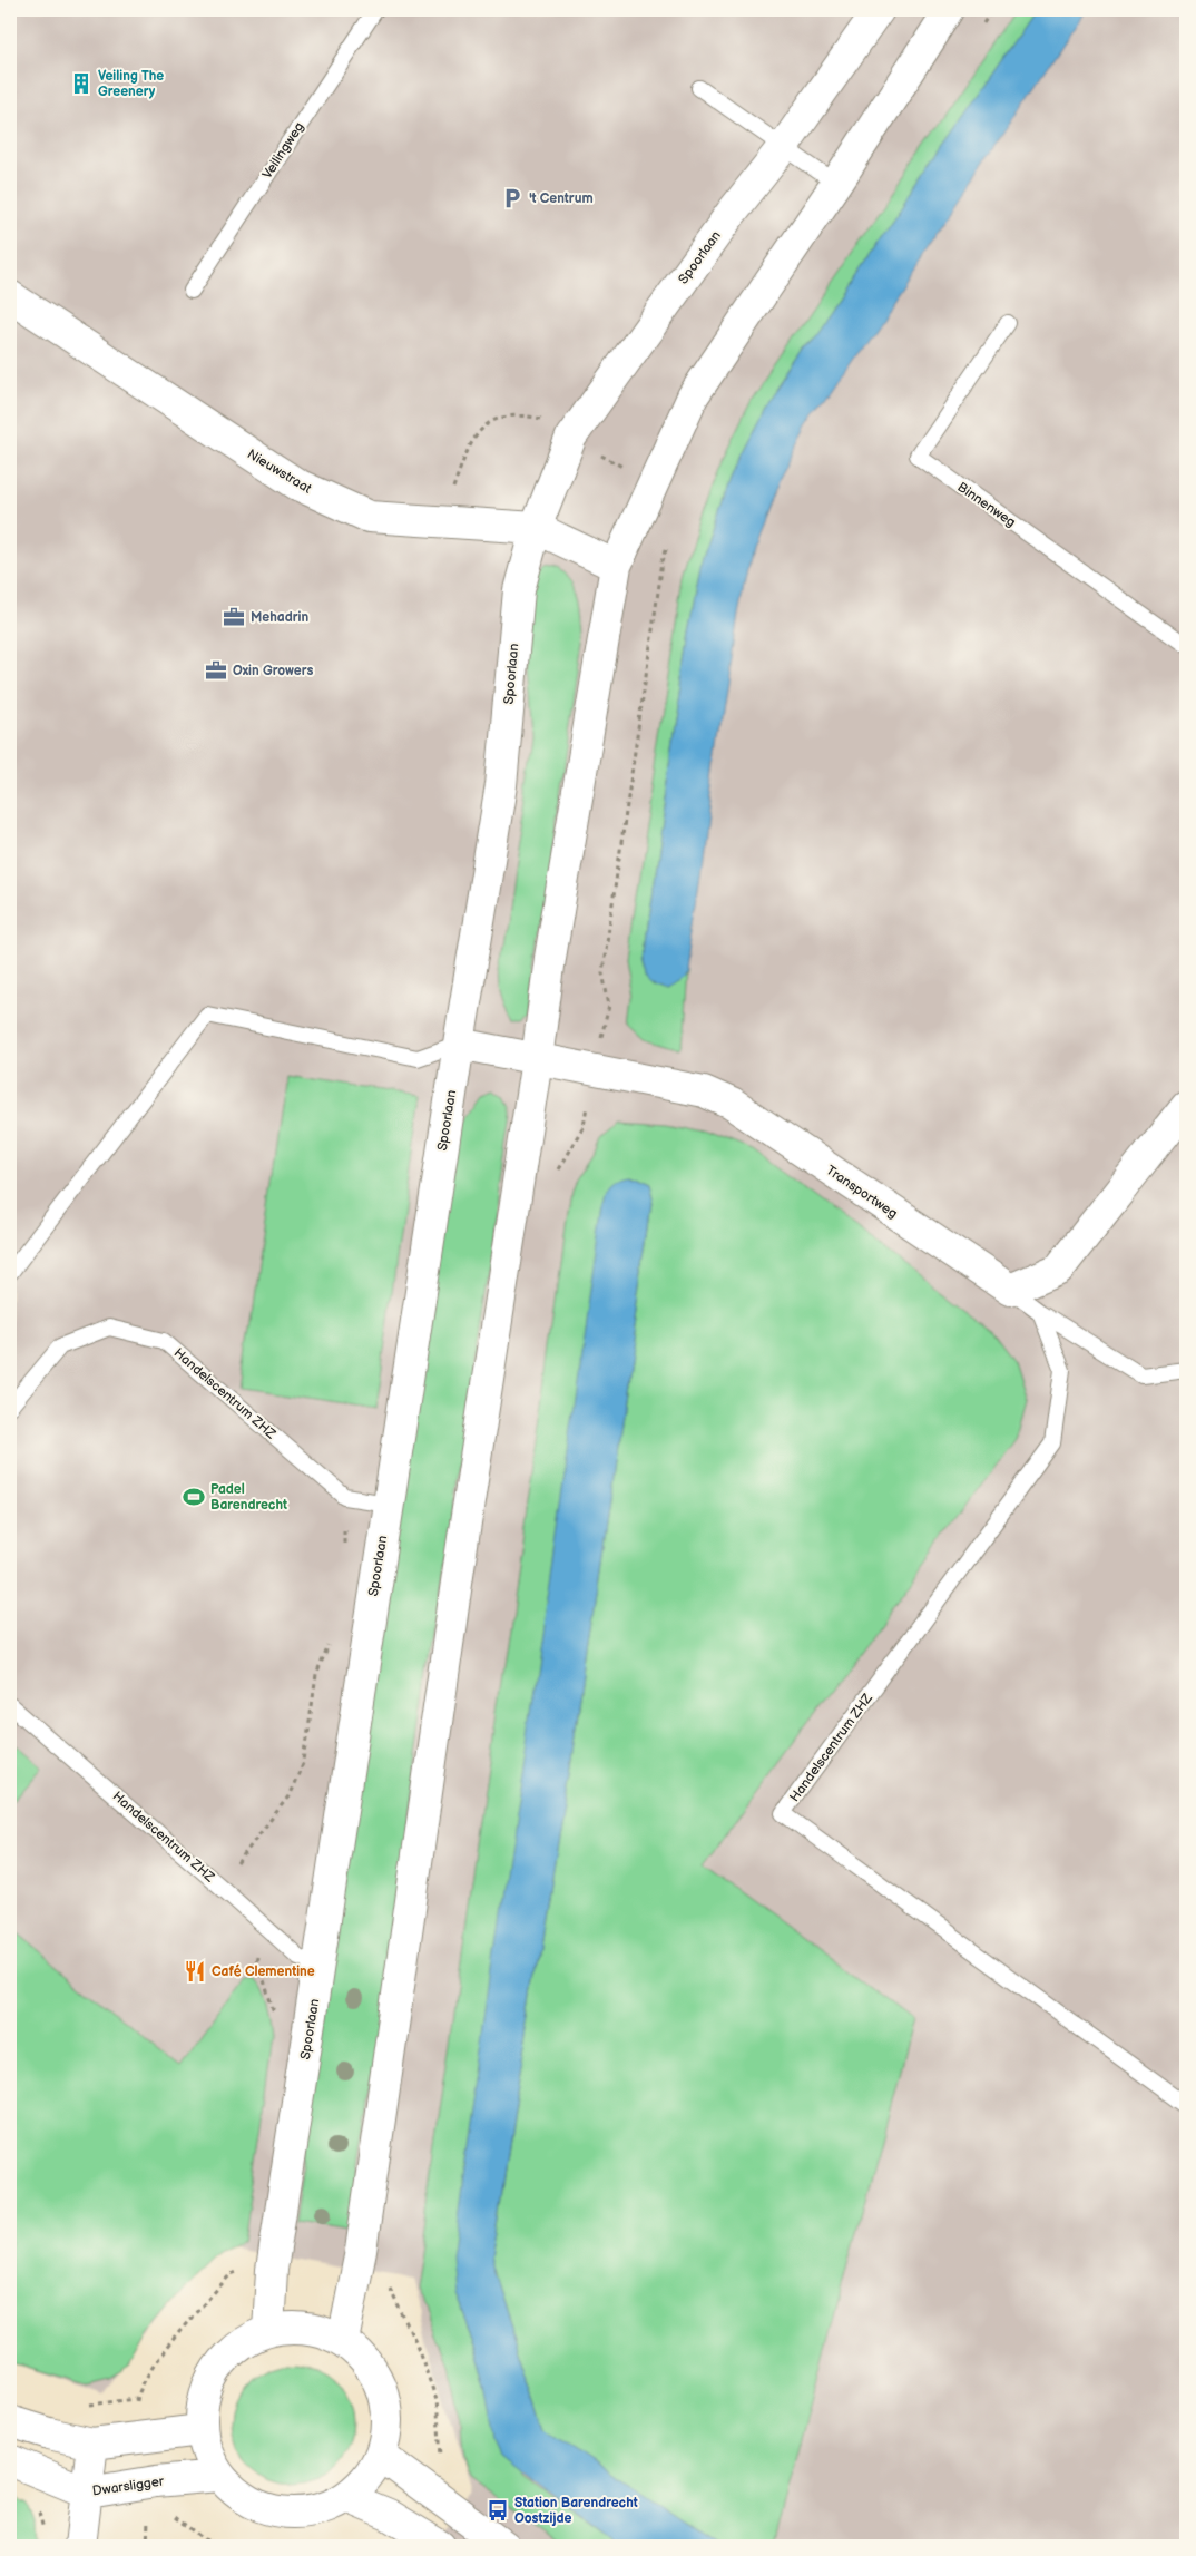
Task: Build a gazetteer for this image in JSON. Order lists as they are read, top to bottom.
{
  "streets": {
    "street": [
      "Spoorlaan",
      "Nieuwstraat",
      "Transportweg",
      "Dwarsligger"
    ],
    "lane": ["Veilingweg", "Binnenweg", "Handelscentrum ZHZ"]
  },
  "crossings": [
    ["Spoorlaan", "Nieuwstraat"],
    ["Spoorlaan", "Transportweg"],
    ["Spoorlaan", "Handelscentrum ZHZ"],
    ["Spoorlaan", "Dwarsligger"]
  ],
  "places": {
    "building": ["Veiling The Greenery"],
    "parking": ["'t Centrum"],
    "office": ["Mehadrin", "Oxin Growers"],
    "sports": ["Padel Barendrecht"],
    "restaurant": ["Café Clementine"],
    "bus stop": ["Station Barendrecht Oostzijde"]
  }
}
